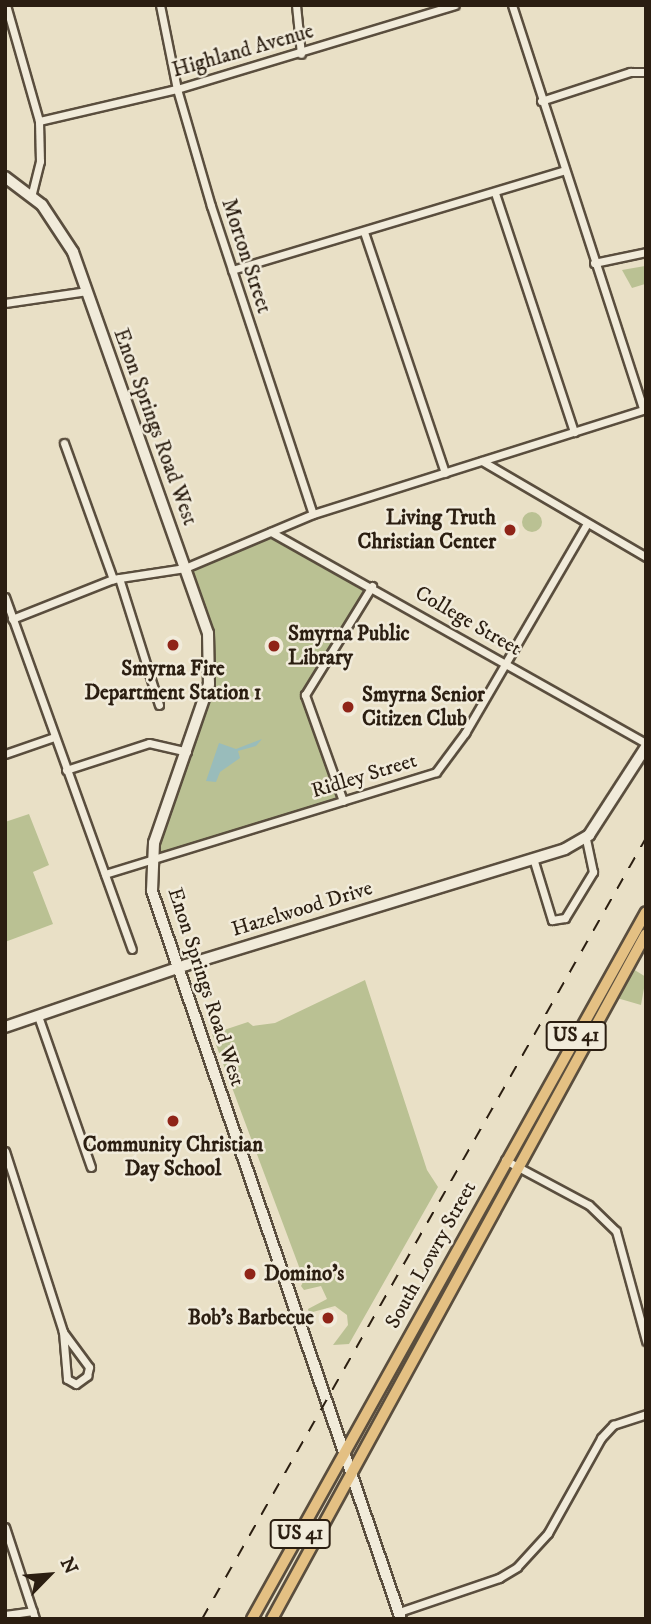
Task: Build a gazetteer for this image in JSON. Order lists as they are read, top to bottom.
{
  "streets": {
    "main road": ["US 41", "South Lowry Street"],
    "street": [
      "Highland Avenue",
      "Morton Street",
      "Enon Springs Road West",
      "College Street",
      "Ridley Street",
      "Hazelwood Drive"
    ]
  },
  "crossings": [
    ["Highland Avenue", "Morton Street"],
    ["Enon Springs Road West", "Ridley Street"],
    ["Enon Springs Road West", "Hazelwood Drive"],
    ["Enon Springs Road West", "US 41"],
    ["Enon Springs Road West", "South Lowry Street"],
    ["College Street", "Ridley Street"]
  ],
  "places": [
    "Living Truth Christian Center",
    "Smyrna Fire Department Station 1",
    "Smyrna Public Library",
    "Smyrna Senior Citizen Club",
    "Community Christian Day School",
    "Domino's",
    "Bob's Barbecue"
  ],
  "north": "top right"
}
